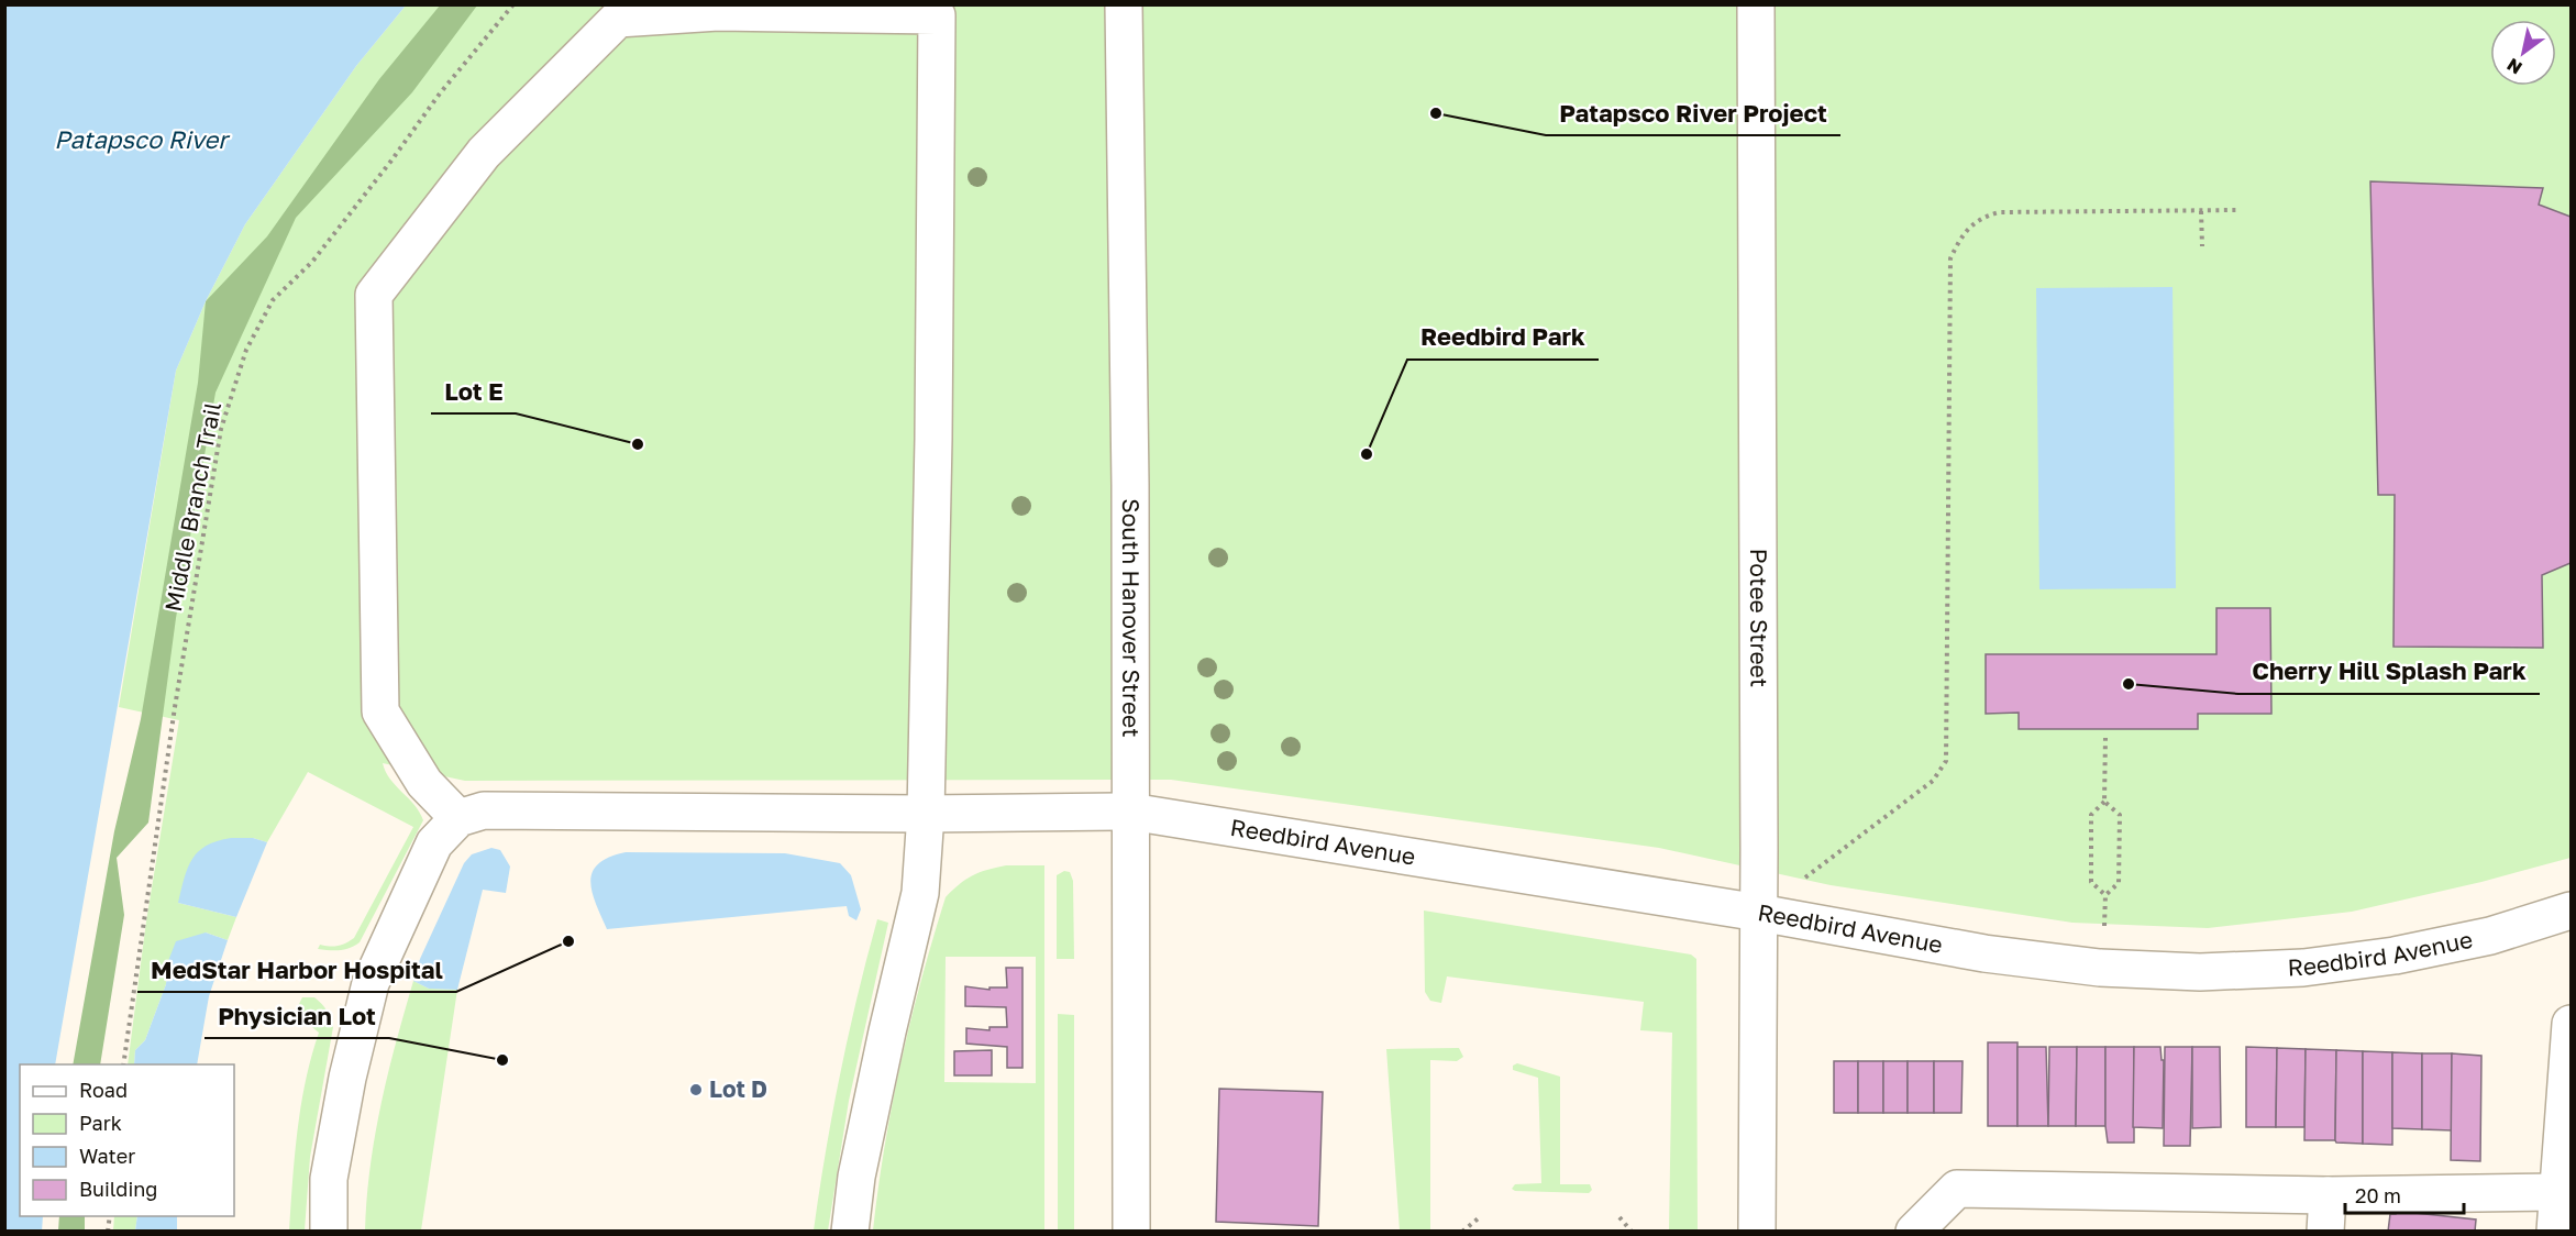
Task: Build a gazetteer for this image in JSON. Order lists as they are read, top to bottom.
{
  "streets": {
    "main road": ["South Hanover Street", "Potee Street", "Reedbird Avenue"],
    "path": ["Middle Branch Trail"]
  },
  "crossings": [
    ["South Hanover Street", "Reedbird Avenue"],
    ["Potee Street", "Reedbird Avenue"]
  ],
  "water": ["Patapsco River"],
  "places": [
    "Patapsco River Project",
    "Lot E",
    "Reedbird Park",
    "Cherry Hill Splash Park",
    "MedStar Harbor Hospital",
    "Physician Lot",
    "Lot D"
  ],
  "legend": [
    "Road",
    "Park",
    "Water",
    "Building"
  ],
  "scale_bar": "20 m",
  "north": "bottom left"
}
